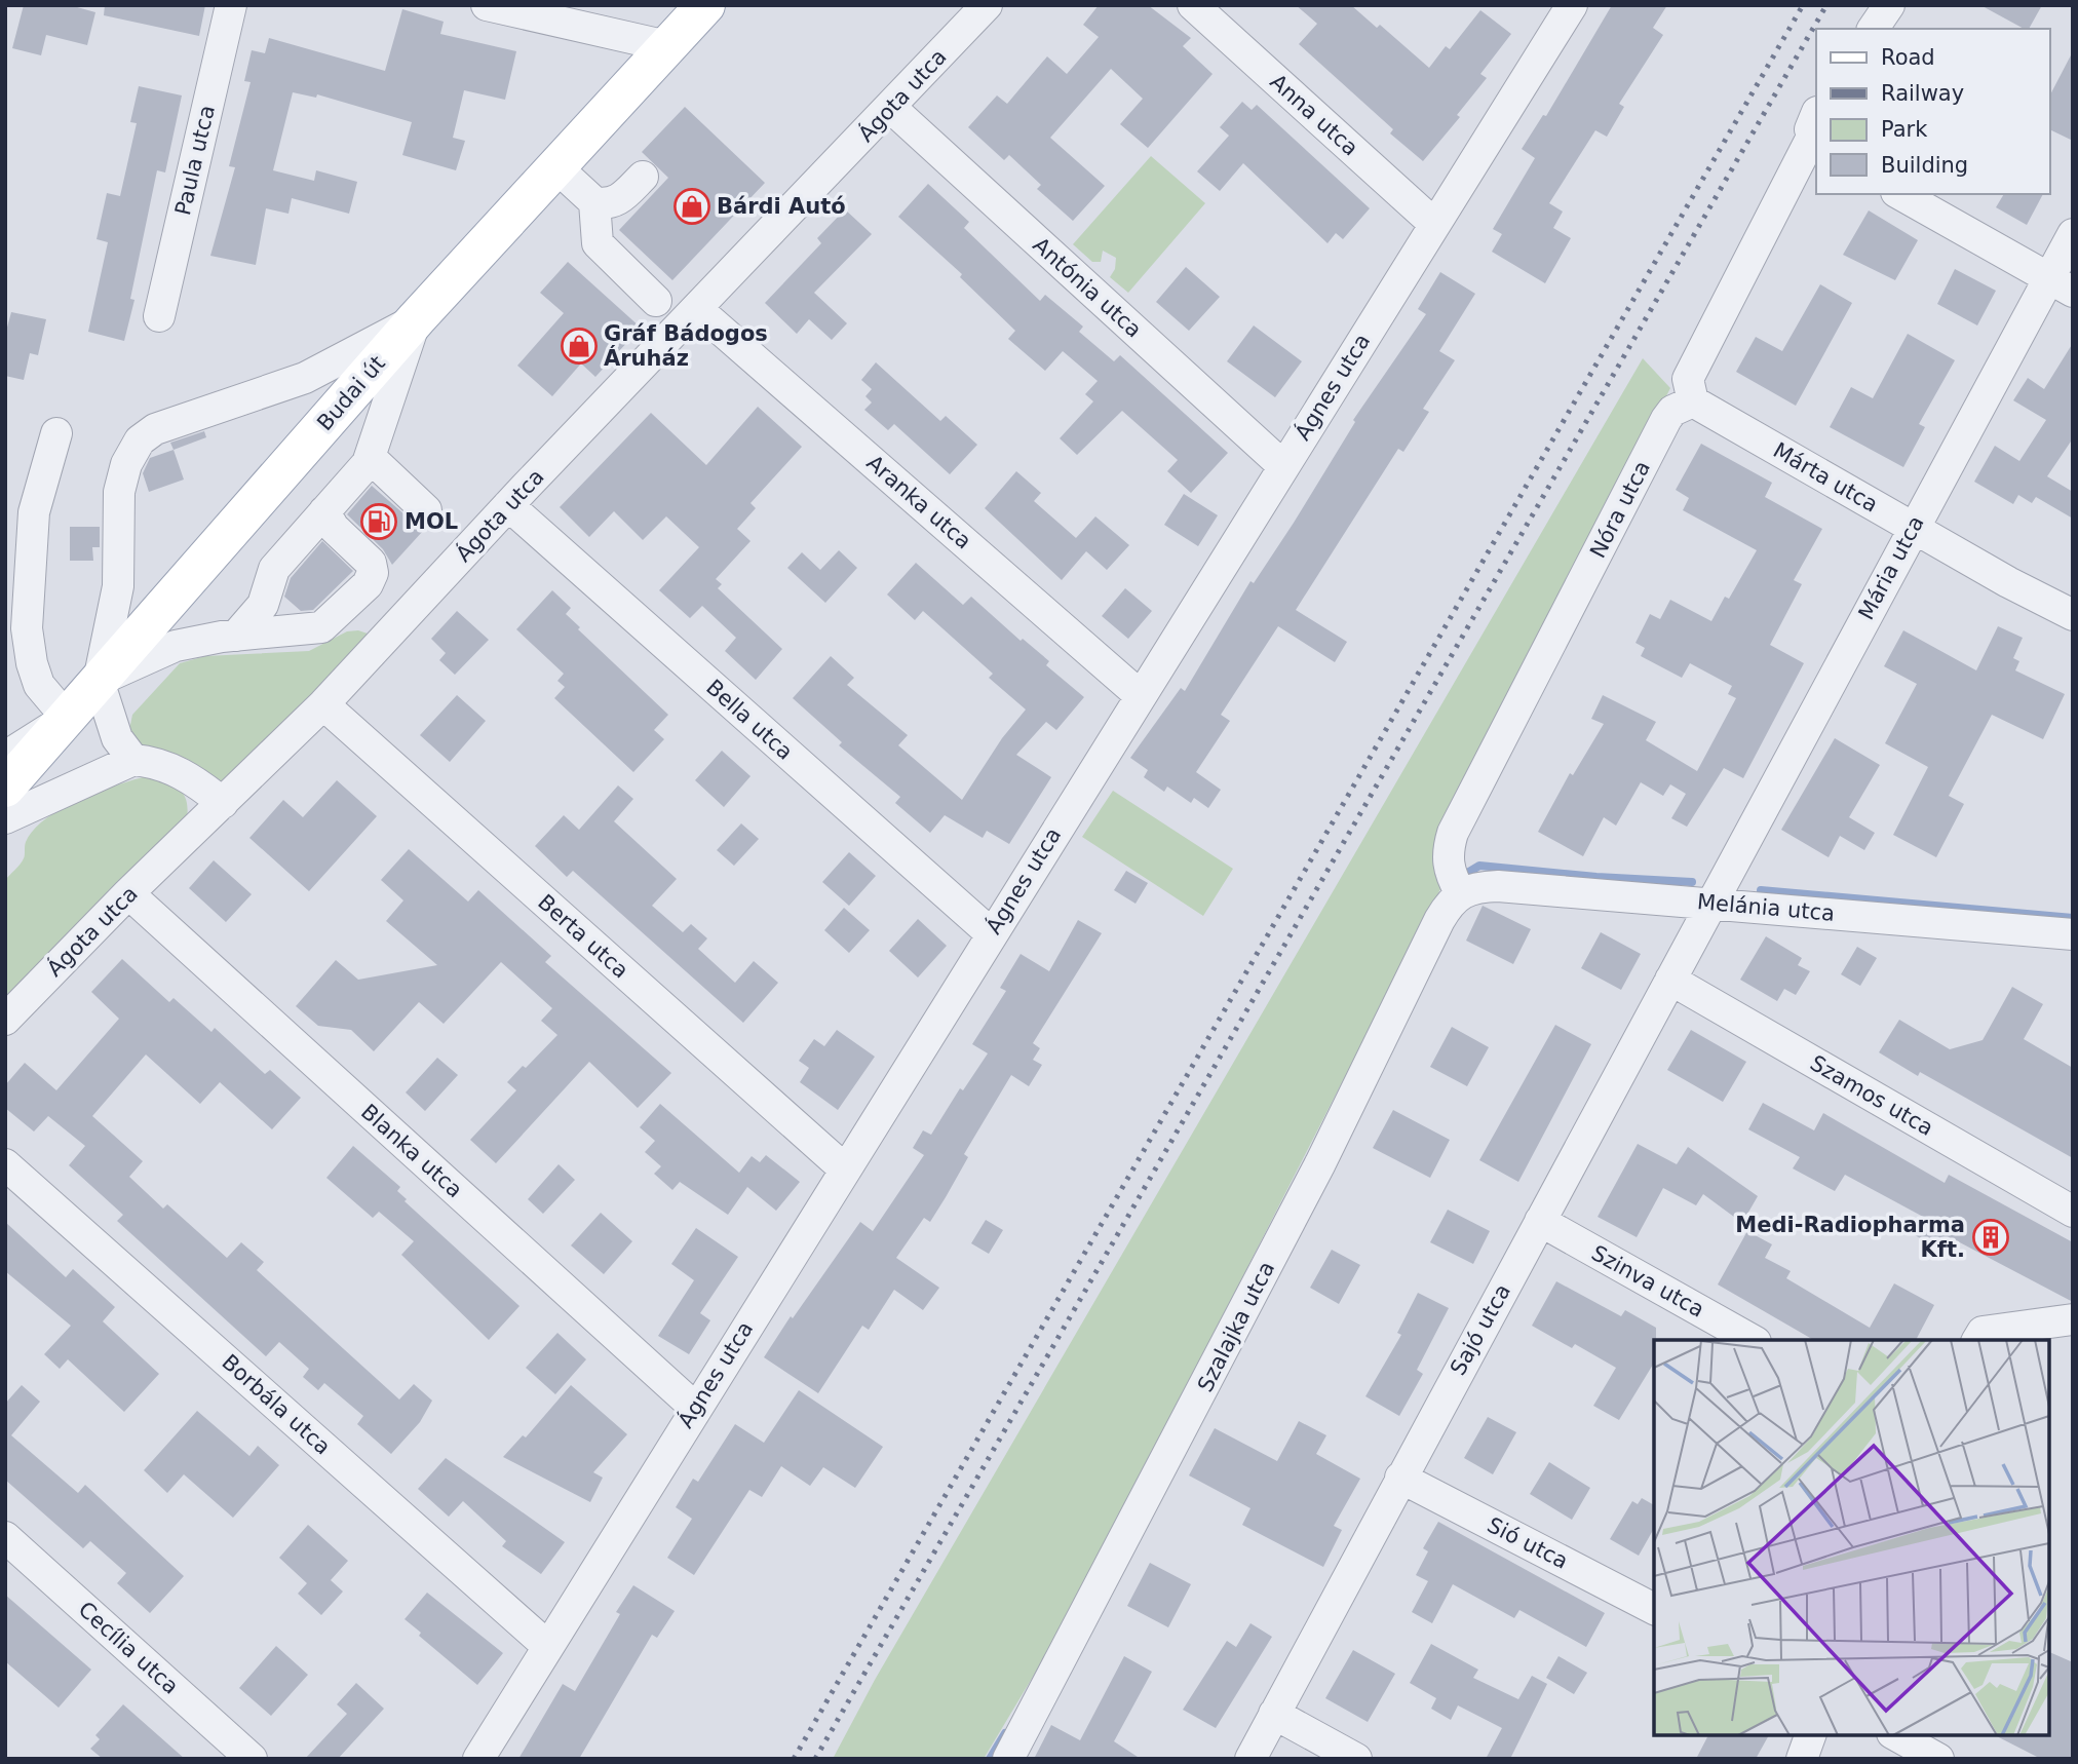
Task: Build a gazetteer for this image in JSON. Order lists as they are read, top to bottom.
{
  "streets": {
    "main road": ["Budai út"],
    "street": [
      "Ágota utca",
      "Anna utca",
      "Paula utca",
      "Antónia utca",
      "Ágnes utca",
      "Márta utca",
      "Aranka utca",
      "Nóra utca",
      "Mária utca",
      "Bella utca",
      "Melánia utca",
      "Berta utca",
      "Szamos utca",
      "Blanka utca",
      "Szinva utca",
      "Szalajka utca",
      "Sajó utca",
      "Borbála utca",
      "Sió utca",
      "Cecília utca"
    ]
  },
  "crossings": [
    ["Ágota utca", "Antónia utca"],
    ["Ágota utca", "Aranka utca"],
    ["Ágota utca", "Bella utca"],
    ["Ágota utca", "Berta utca"],
    ["Ágota utca", "Blanka utca"],
    ["Anna utca", "Ágnes utca"],
    ["Antónia utca", "Ágnes utca"],
    ["Ágnes utca", "Aranka utca"],
    ["Ágnes utca", "Bella utca"],
    ["Ágnes utca", "Berta utca"],
    ["Ágnes utca", "Blanka utca"],
    ["Ágnes utca", "Borbála utca"],
    ["Márta utca", "Nóra utca"],
    ["Márta utca", "Mária utca"],
    ["Nóra utca", "Melánia utca"],
    ["Nóra utca", "Szalajka utca"],
    ["Mária utca", "Melánia utca"],
    ["Mária utca", "Sajó utca"],
    ["Melánia utca", "Szalajka utca"],
    ["Melánia utca", "Sajó utca"],
    ["Szamos utca", "Sajó utca"],
    ["Szinva utca", "Sajó utca"],
    ["Sajó utca", "Sió utca"]
  ],
  "places": {
    "shop": ["Bárdi Autó", "Gráf Bádogos Áruház"],
    "fuel station": ["MOL"],
    "building": ["Medi-Radiopharma Kft."]
  },
  "legend": [
    "Road",
    "Railway",
    "Park",
    "Building"
  ]
}
